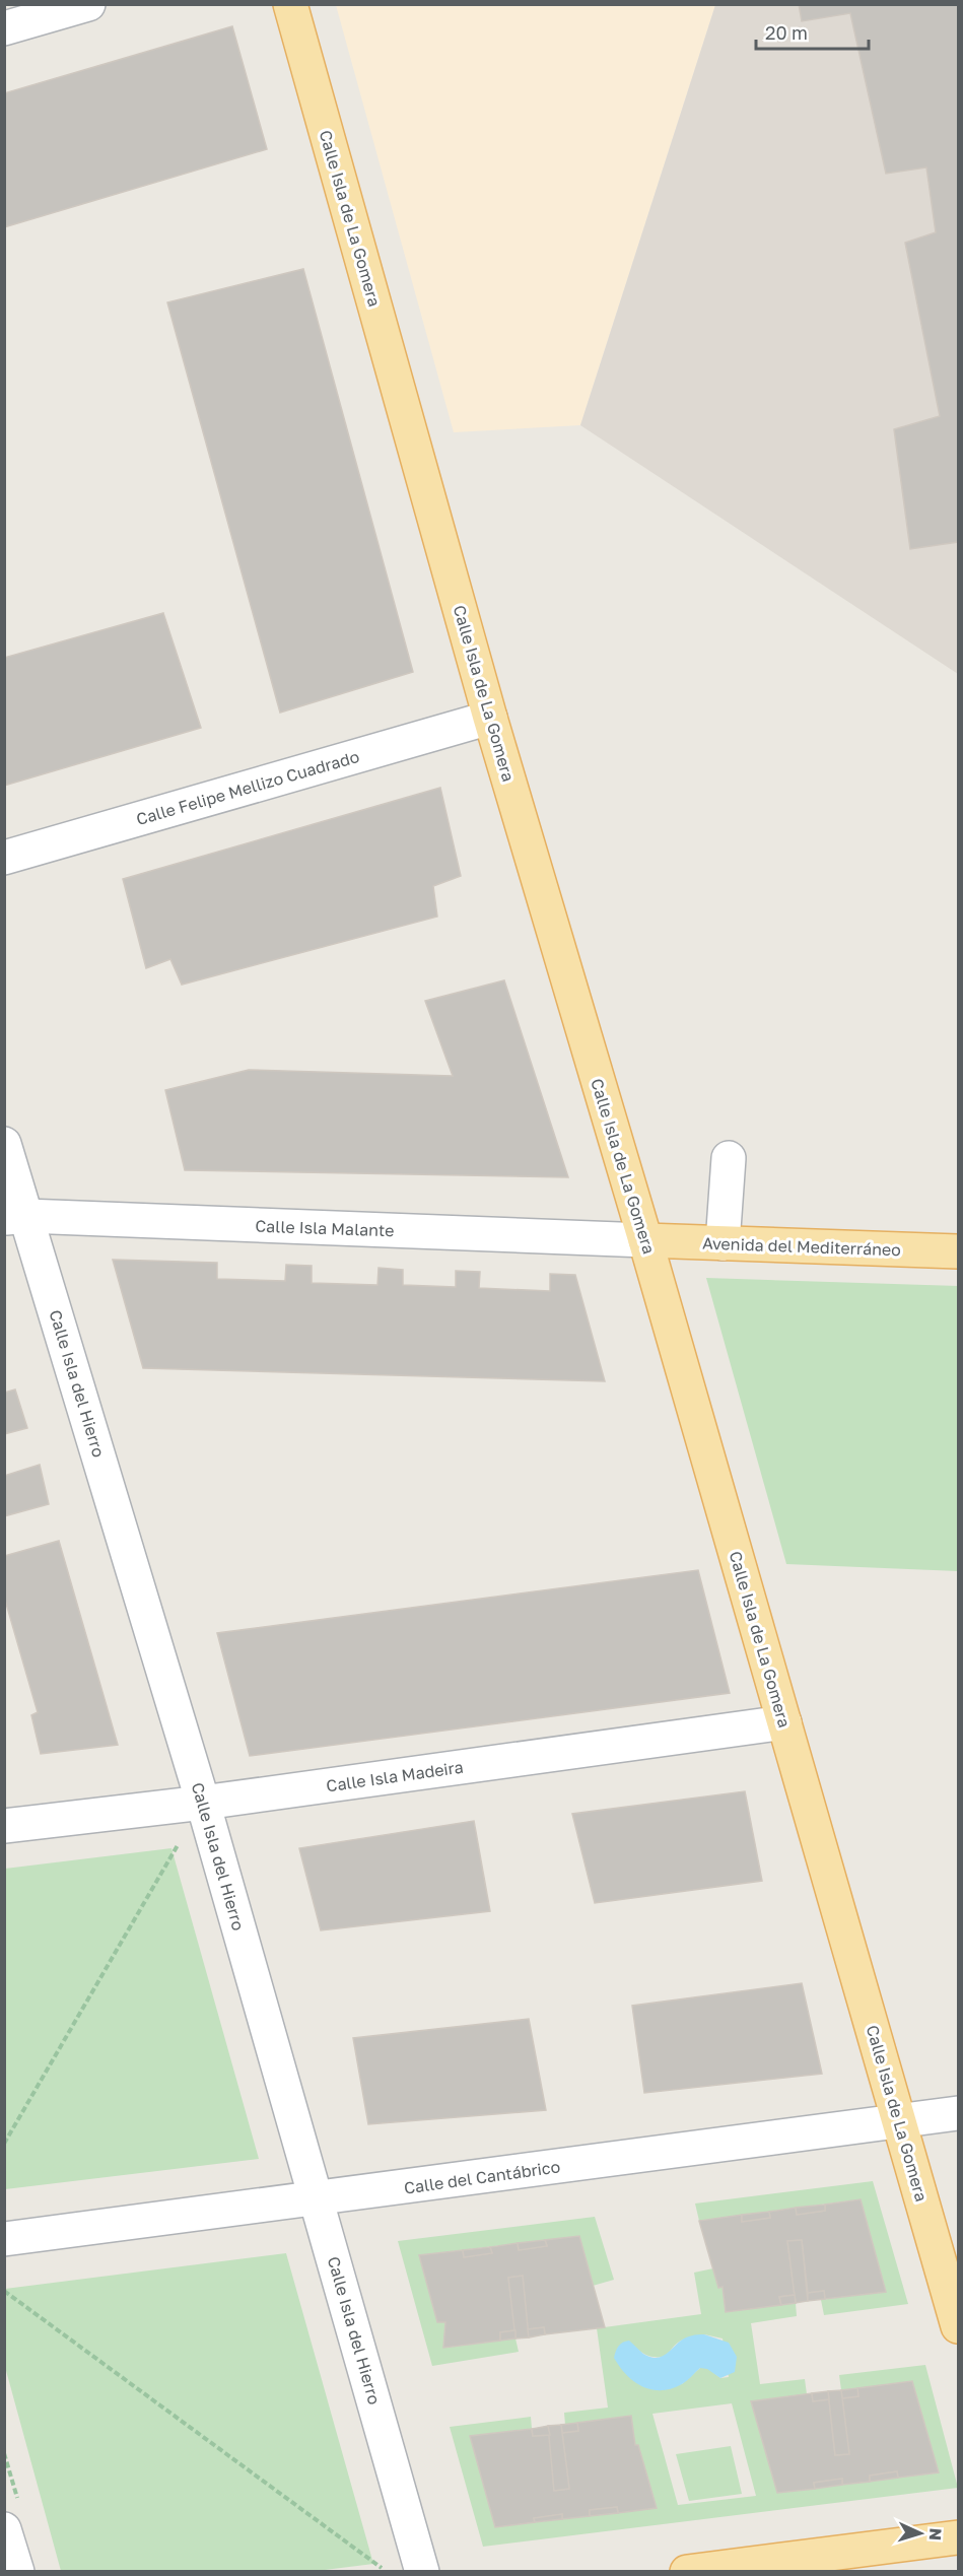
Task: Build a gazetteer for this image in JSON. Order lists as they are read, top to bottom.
{
  "streets": {
    "main road": ["Calle Isla de La Gomera", "Avenida del Mediterráneo"],
    "street": [
      "Calle Felipe Mellizo Cuadrado",
      "Calle Isla Malante",
      "Calle Isla del Hierro",
      "Calle Isla Madeira",
      "Calle del Cantábrico"
    ]
  },
  "crossings": [
    ["Calle Isla de La Gomera", "Calle Felipe Mellizo Cuadrado"],
    ["Calle Isla de La Gomera", "Calle Isla Malante"],
    ["Calle Isla de La Gomera", "Avenida del Mediterráneo"],
    ["Calle Isla de La Gomera", "Calle Isla Madeira"],
    ["Calle Isla de La Gomera", "Calle del Cantábrico"],
    ["Calle Isla Malante", "Avenida del Mediterráneo"],
    ["Calle Isla Malante", "Calle Isla del Hierro"],
    ["Calle Isla del Hierro", "Calle Isla Madeira"],
    ["Calle Isla del Hierro", "Calle del Cantábrico"]
  ],
  "scale_bar": "20 m",
  "north": "right"
}
